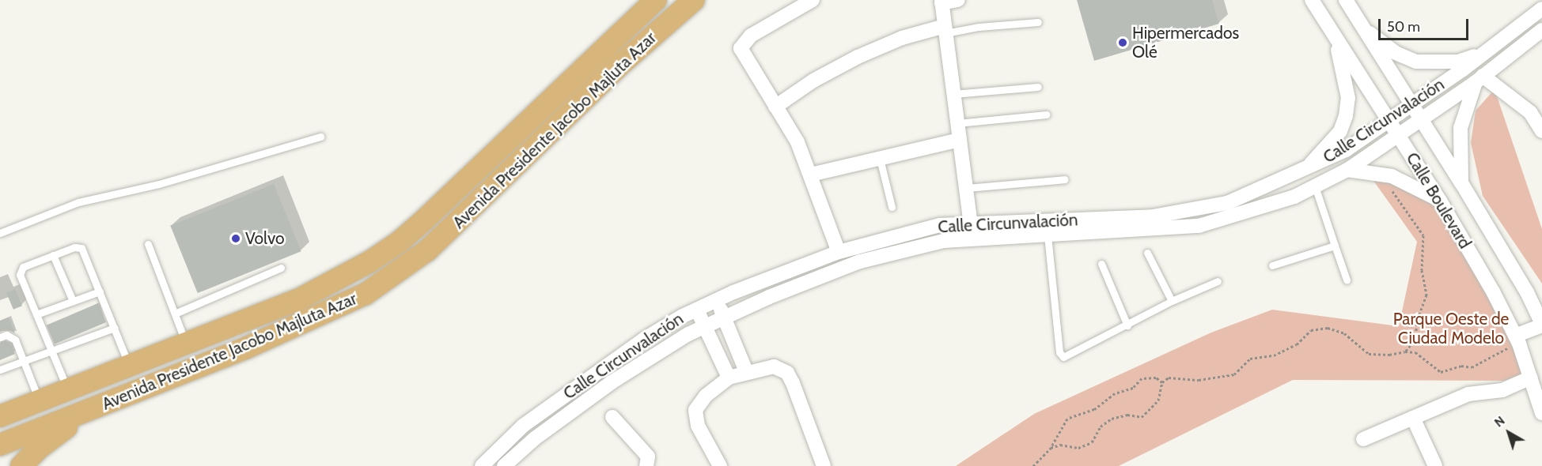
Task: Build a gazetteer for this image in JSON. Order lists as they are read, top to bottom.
{
  "streets": {
    "main road": ["Avenida Presidente Jacobo Majluta Azar"],
    "street": ["Calle Circunvalación", "Calle Boulevard"]
  },
  "crossings": [
    ["Calle Circunvalación", "Calle Boulevard"]
  ],
  "parks": ["Parque Oeste de Ciudad Modelo"],
  "places": ["Hipermercados Olé", "Volvo"],
  "scale_bar": "50 m",
  "north": "top left"
}
